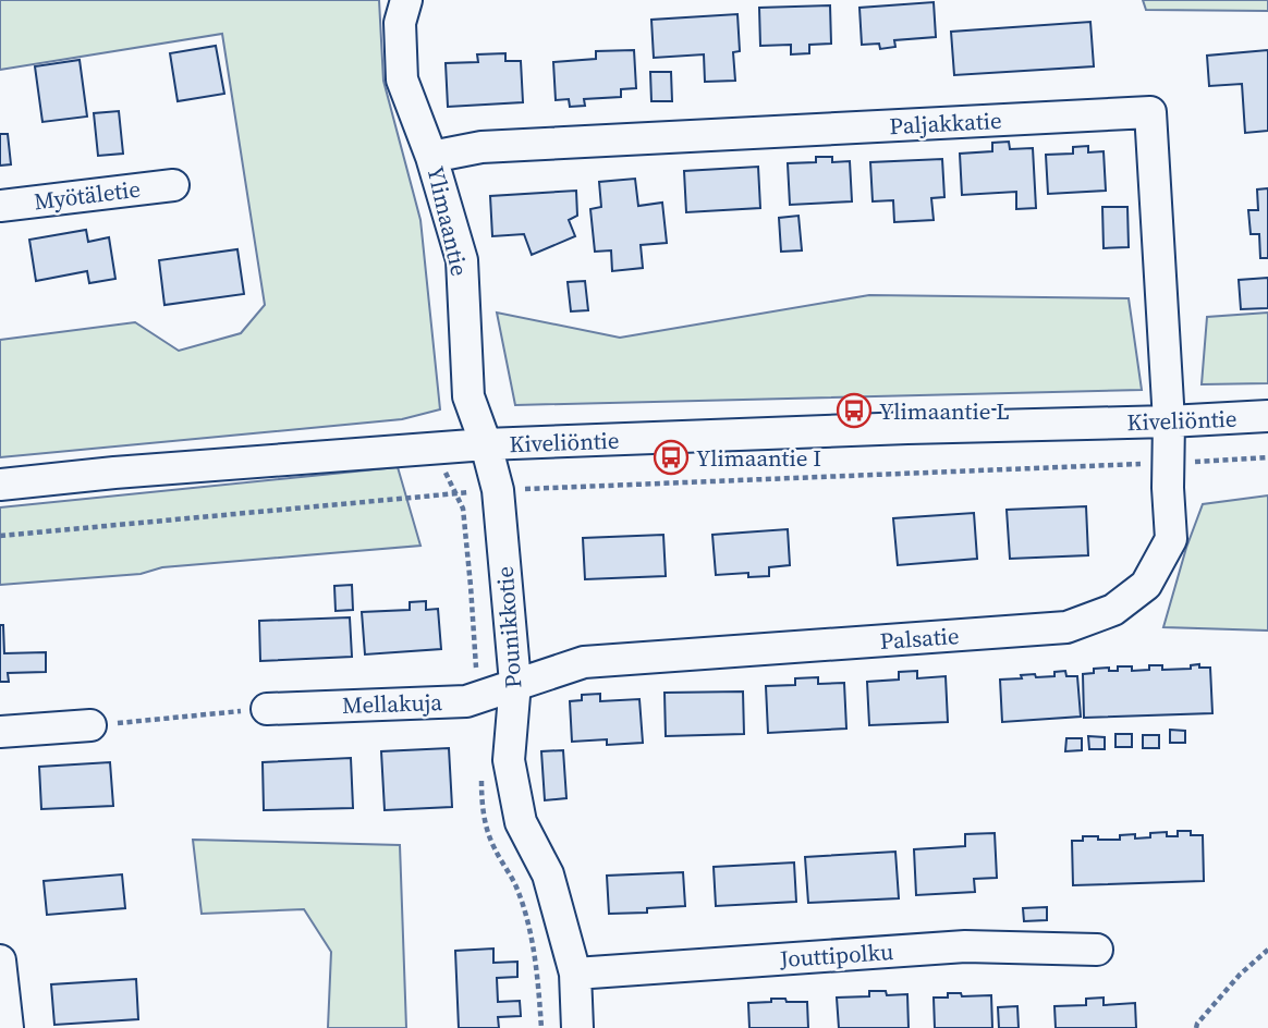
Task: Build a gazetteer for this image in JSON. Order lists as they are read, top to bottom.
{
  "streets": {
    "street": [
      "Paljakkatie",
      "Myötäletie",
      "Ylimaantie",
      "Kiveliöntie",
      "Pounikkotie",
      "Palsatie",
      "Mellakuja",
      "Jouttipolku"
    ]
  },
  "crossings": [
    ["Paljakkatie", "Ylimaantie"],
    ["Paljakkatie", "Kiveliöntie"],
    ["Paljakkatie", "Palsatie"],
    ["Ylimaantie", "Kiveliöntie"],
    ["Ylimaantie", "Pounikkotie"],
    ["Kiveliöntie", "Pounikkotie"],
    ["Kiveliöntie", "Palsatie"],
    ["Pounikkotie", "Palsatie"],
    ["Pounikkotie", "Mellakuja"],
    ["Pounikkotie", "Jouttipolku"],
    ["Palsatie", "Mellakuja"]
  ],
  "places": {
    "bus stop": ["Ylimaantie L", "Ylimaantie I"]
  }
}
